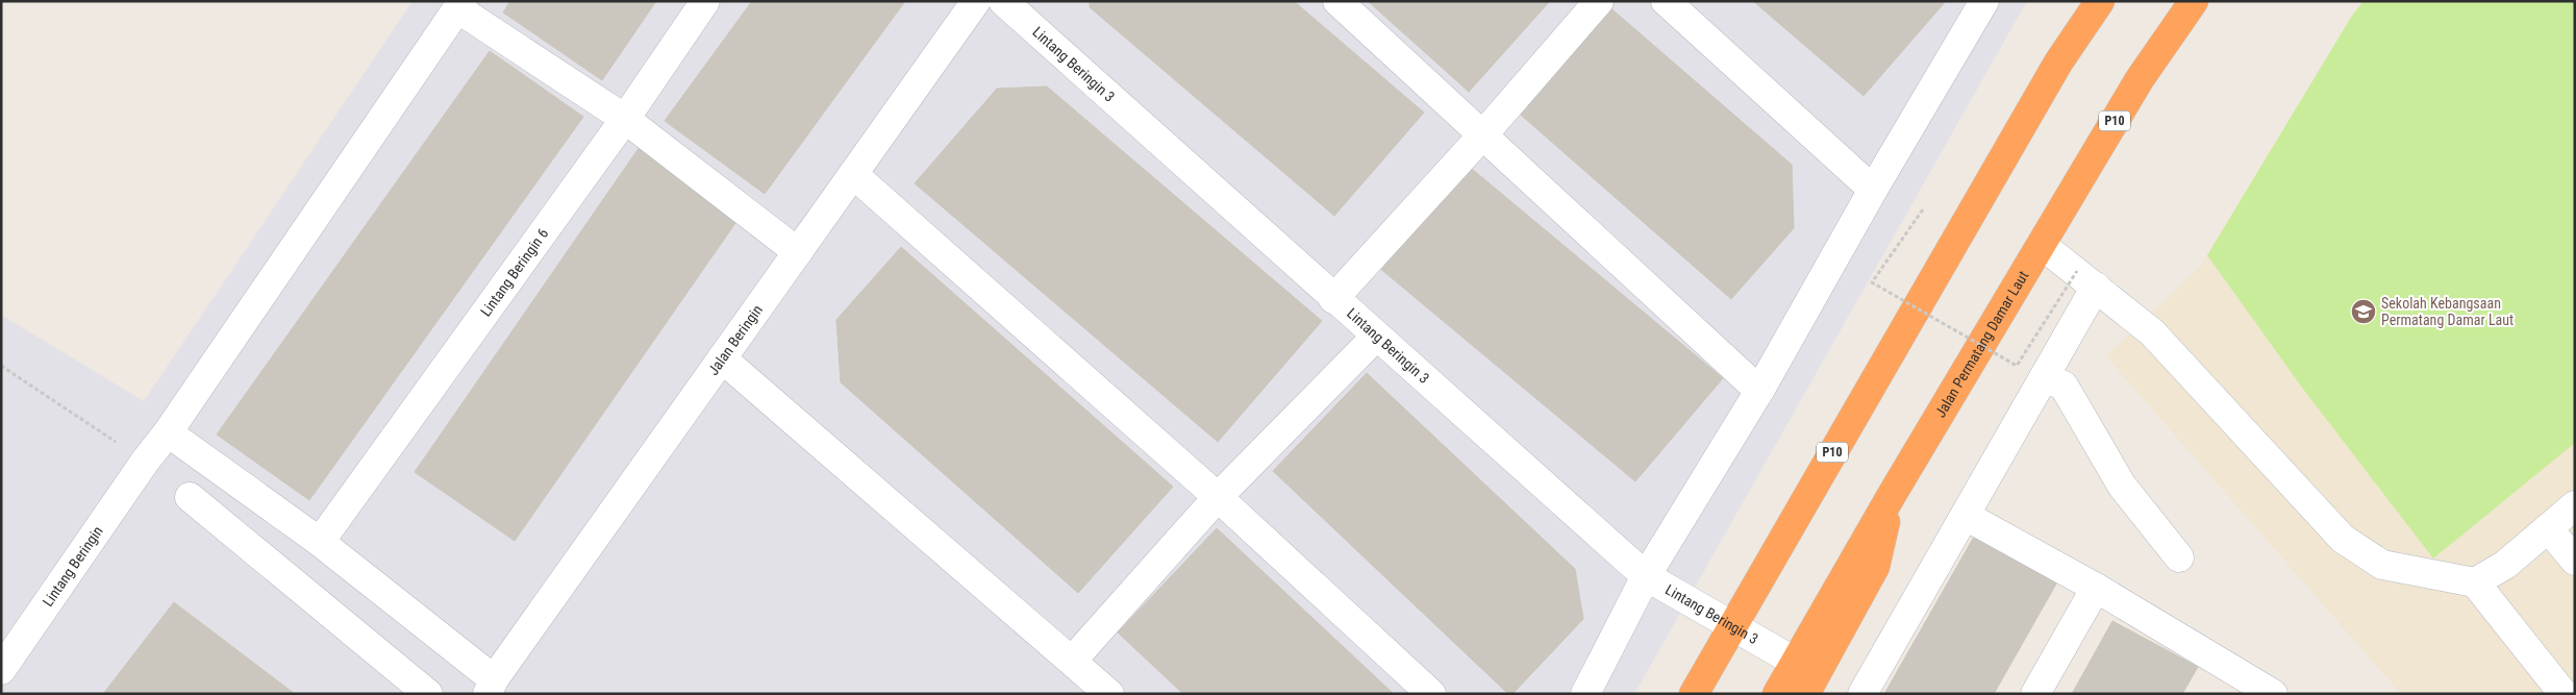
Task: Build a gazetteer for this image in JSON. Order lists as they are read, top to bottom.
{
  "streets": {
    "highway": ["P10", "Jalan Permatang Damar Laut"],
    "street": [
      "Lintang Beringin 3",
      "Lintang Beringin 6",
      "Jalan Beringin",
      "Lintang Beringin"
    ]
  },
  "crossings": [
    ["Lintang Beringin 3", "P10"],
    ["Lintang Beringin 3", "Jalan Permatang Damar Laut"]
  ],
  "places": {
    "school or university": ["Sekolah Kebangsaan Permatang Damar Laut"]
  }
}
